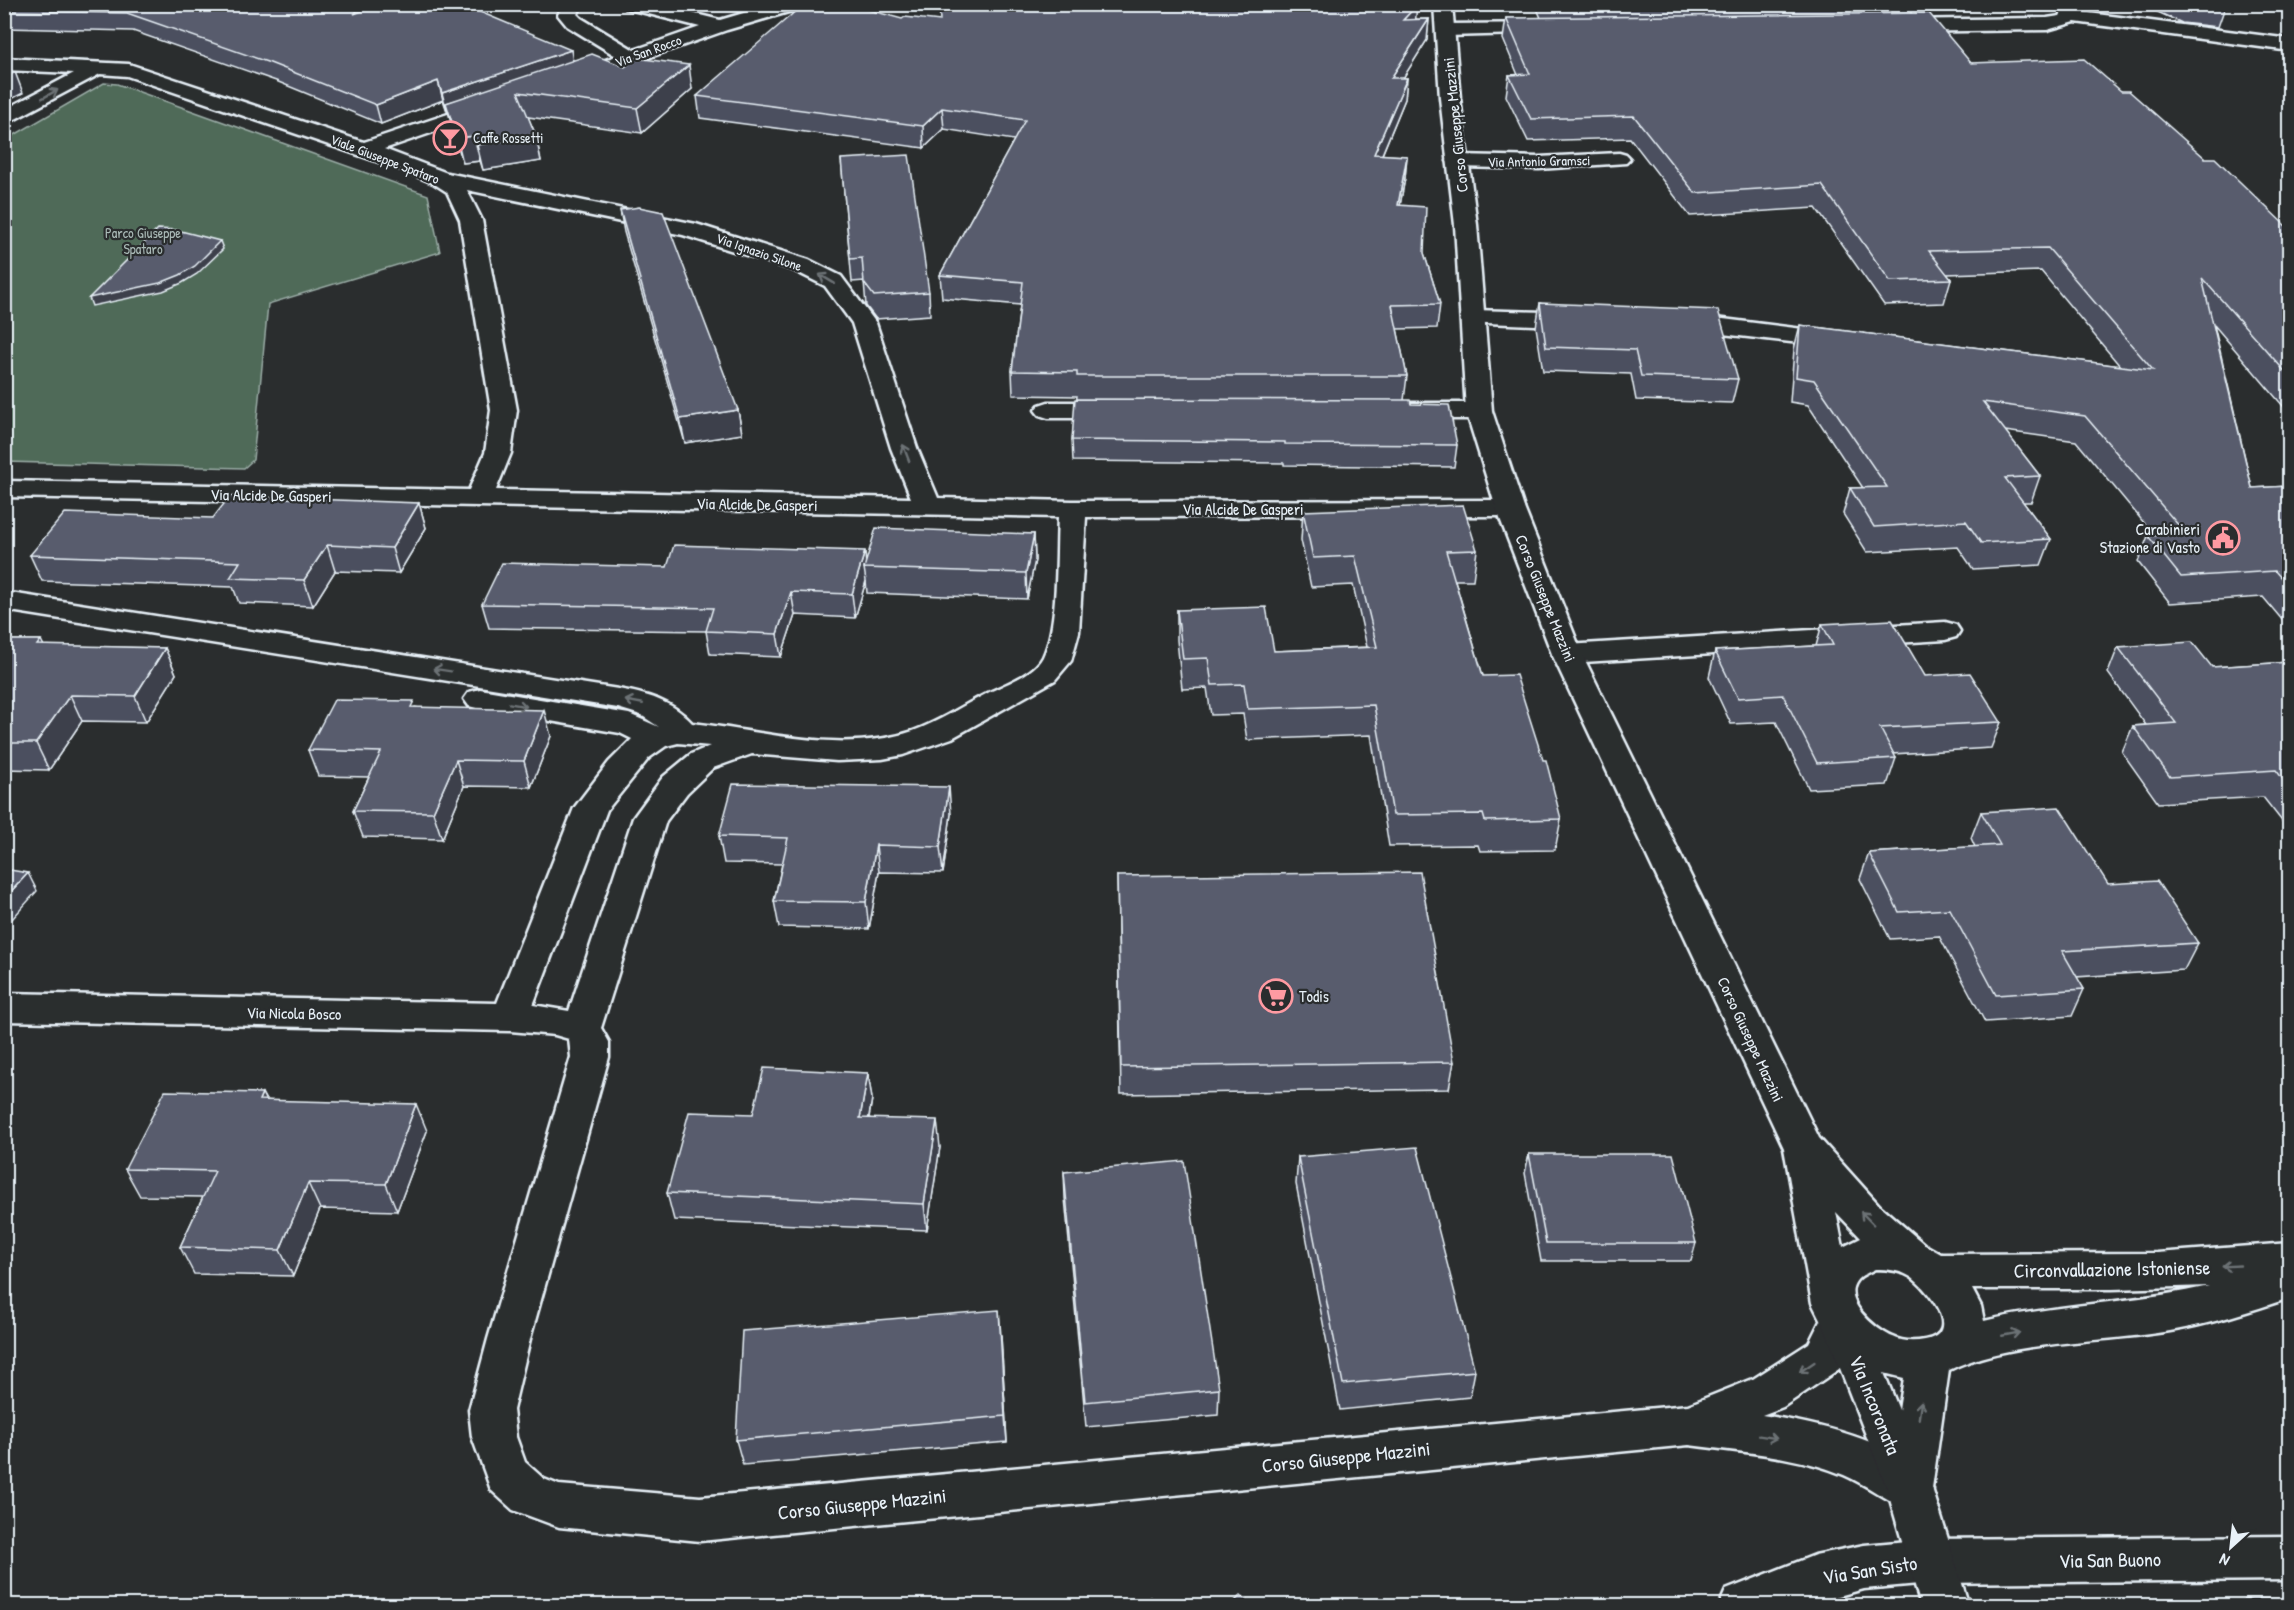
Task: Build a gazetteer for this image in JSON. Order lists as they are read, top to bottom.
{
  "streets": {
    "street": [
      "Via San Rocco",
      "Corso Giuseppe Mazzini",
      "Viale Giuseppe Spataro",
      "Via Antonio Gramsci",
      "Via Ignazio Silone",
      "Via Alcide De Gasperi",
      "Via Nicola Bosco",
      "Circonvallazione Istoniense",
      "Via Incoronata",
      "Via San Buono",
      "Via San Sisto"
    ]
  },
  "crossings": [
    ["Corso Giuseppe Mazzini", "Via Antonio Gramsci"],
    ["Corso Giuseppe Mazzini", "Via Alcide De Gasperi"],
    ["Corso Giuseppe Mazzini", "Via Nicola Bosco"],
    ["Corso Giuseppe Mazzini", "Circonvallazione Istoniense"],
    ["Corso Giuseppe Mazzini", "Via Incoronata"],
    ["Viale Giuseppe Spataro", "Via Ignazio Silone"],
    ["Viale Giuseppe Spataro", "Via Alcide De Gasperi"],
    ["Via Ignazio Silone", "Via Alcide De Gasperi"],
    ["Circonvallazione Istoniense", "Via Incoronata"],
    ["Via Incoronata", "Via San Buono"],
    ["Via Incoronata", "Via San Sisto"],
    ["Via San Buono", "Via San Sisto"]
  ],
  "one_way": ["Via Ignazio Silone"],
  "parks": ["Parco Giuseppe Spataro"],
  "places": {
    "bar": ["Caffe Rossetti"],
    "public building": ["Carabinieri Stazione di Vasto"],
    "supermarket": ["Todis"]
  },
  "north": "bottom left"
}
